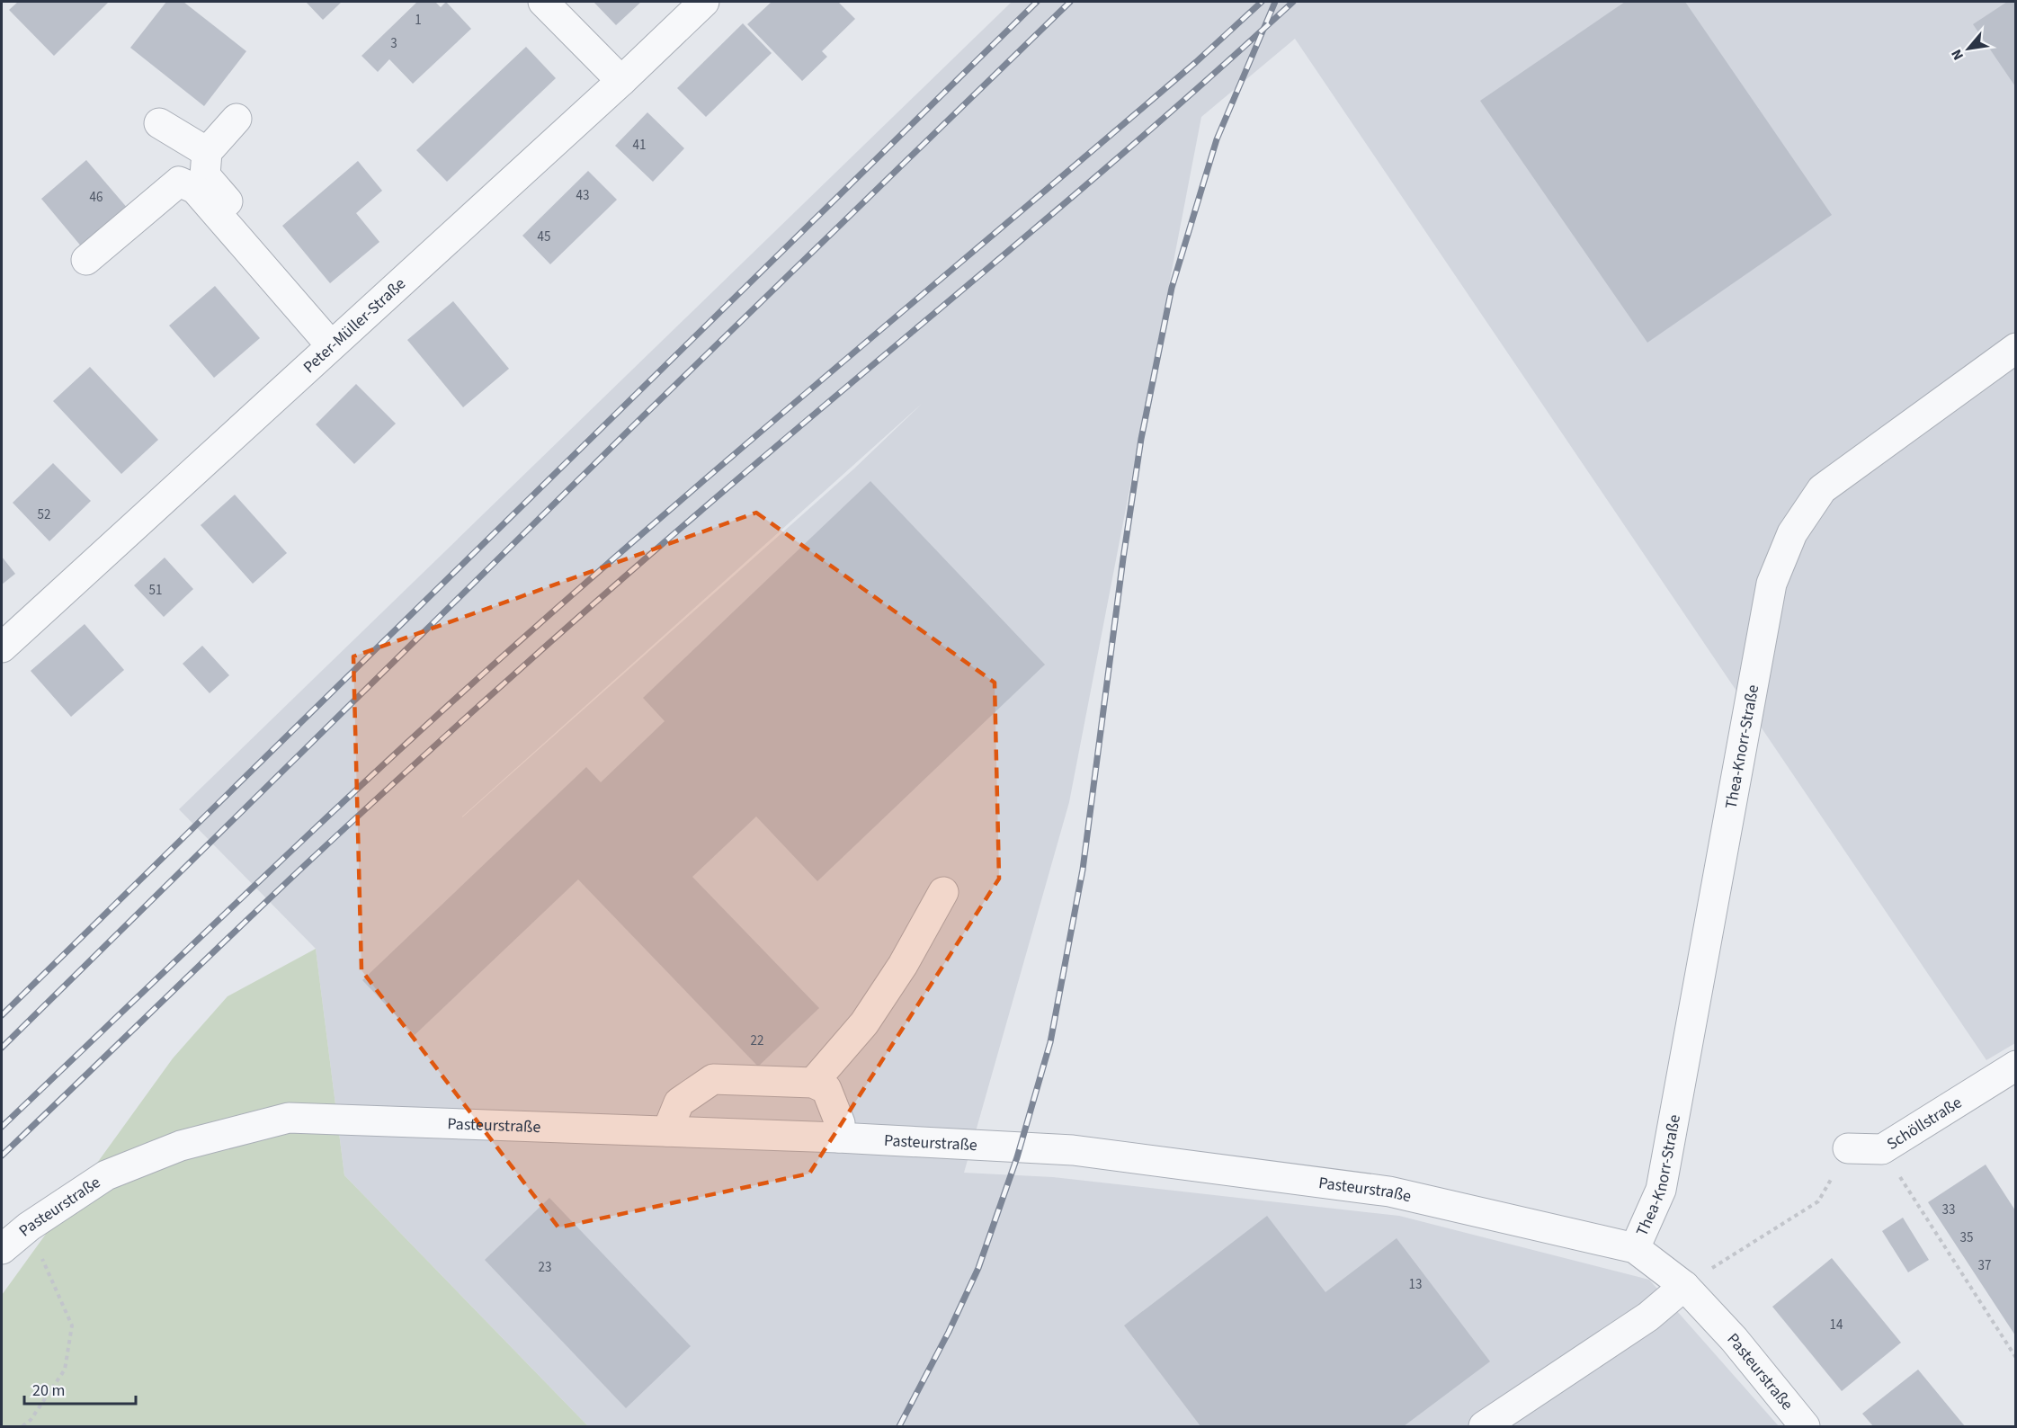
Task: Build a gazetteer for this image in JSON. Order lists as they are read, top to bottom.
{
  "streets": {
    "street": [
      "Peter-Müller-Straße",
      "Thea-Knorr-Straße",
      "Schöllstraße",
      "Pasteurstraße"
    ]
  },
  "crossings": [
    ["Thea-Knorr-Straße", "Pasteurstraße"]
  ],
  "house_numbers": [
    "1",
    "3",
    "41",
    "43",
    "46",
    "45",
    "52",
    "51",
    "22",
    "33",
    "35",
    "37",
    "23",
    "13",
    "14"
  ],
  "scale_bar": "20 m",
  "north": "bottom left"
}
